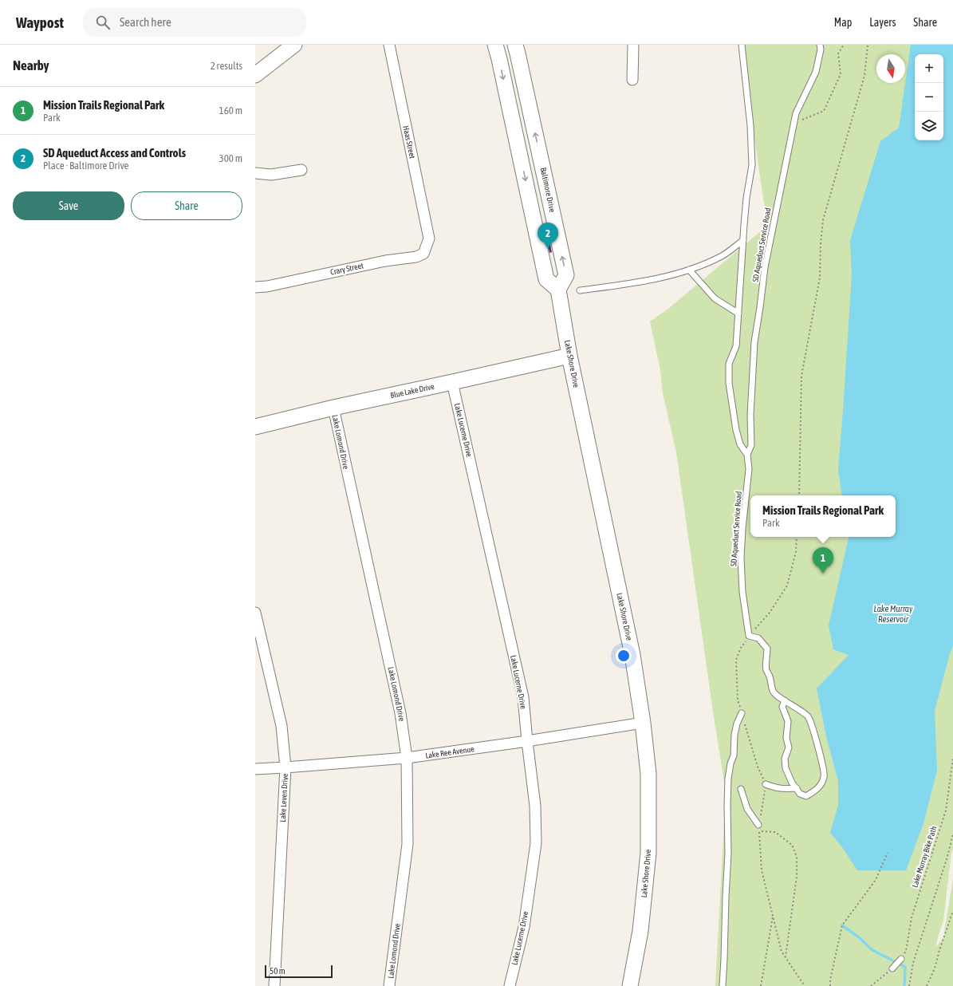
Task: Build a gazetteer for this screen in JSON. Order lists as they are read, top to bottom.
{
  "streets": {
    "main road": ["Baltimore Drive", "Lake Shore Drive", "Blue Lake Drive"],
    "street": [
      "Haas Street",
      "Crary Street",
      "Lake Lucerne Drive",
      "Lake Lomond Drive",
      "Lake Ree Avenue",
      "Lake Leven Drive"
    ],
    "lane": ["SD Aqueduct Service Road"],
    "path": ["Lake Murray Bike Path"]
  },
  "crossings": [
    ["Haas Street", "Crary Street"],
    ["Baltimore Drive", "Lake Shore Drive"],
    ["Lake Shore Drive", "Blue Lake Drive"],
    ["Lake Shore Drive", "Lake Ree Avenue"],
    ["Blue Lake Drive", "Lake Lucerne Drive"],
    ["Blue Lake Drive", "Lake Lomond Drive"],
    ["Lake Lucerne Drive", "Lake Ree Avenue"],
    ["Lake Lomond Drive", "Lake Ree Avenue"],
    ["Lake Ree Avenue", "Lake Leven Drive"]
  ],
  "water": ["Lake Murray Reservoir"],
  "scale_bar": "50 m",
  "north": "bottom",
  "page": {
    "header": "Waypost",
    "search": "Search here",
    "nav": ["Map", "Layers", "Share"],
    "heading": ["Nearby", "2 results"],
    "map_buttons": ["+", "−"],
    "list": [
      {
        "mark": "1",
        "name": "Mission Trails Regional Park",
        "note": "Park",
        "value": "160 m"
      },
      {
        "mark": "2",
        "name": "SD Aqueduct Access and Controls",
        "note": "Place · Baltimore Drive",
        "value": "300 m"
      }
    ],
    "buttons": ["Save", "Share"],
    "pins": ["2", "1"],
    "popup": ["Mission Trails Regional Park", "Park"],
    "scale": "50 m"
  }
}
